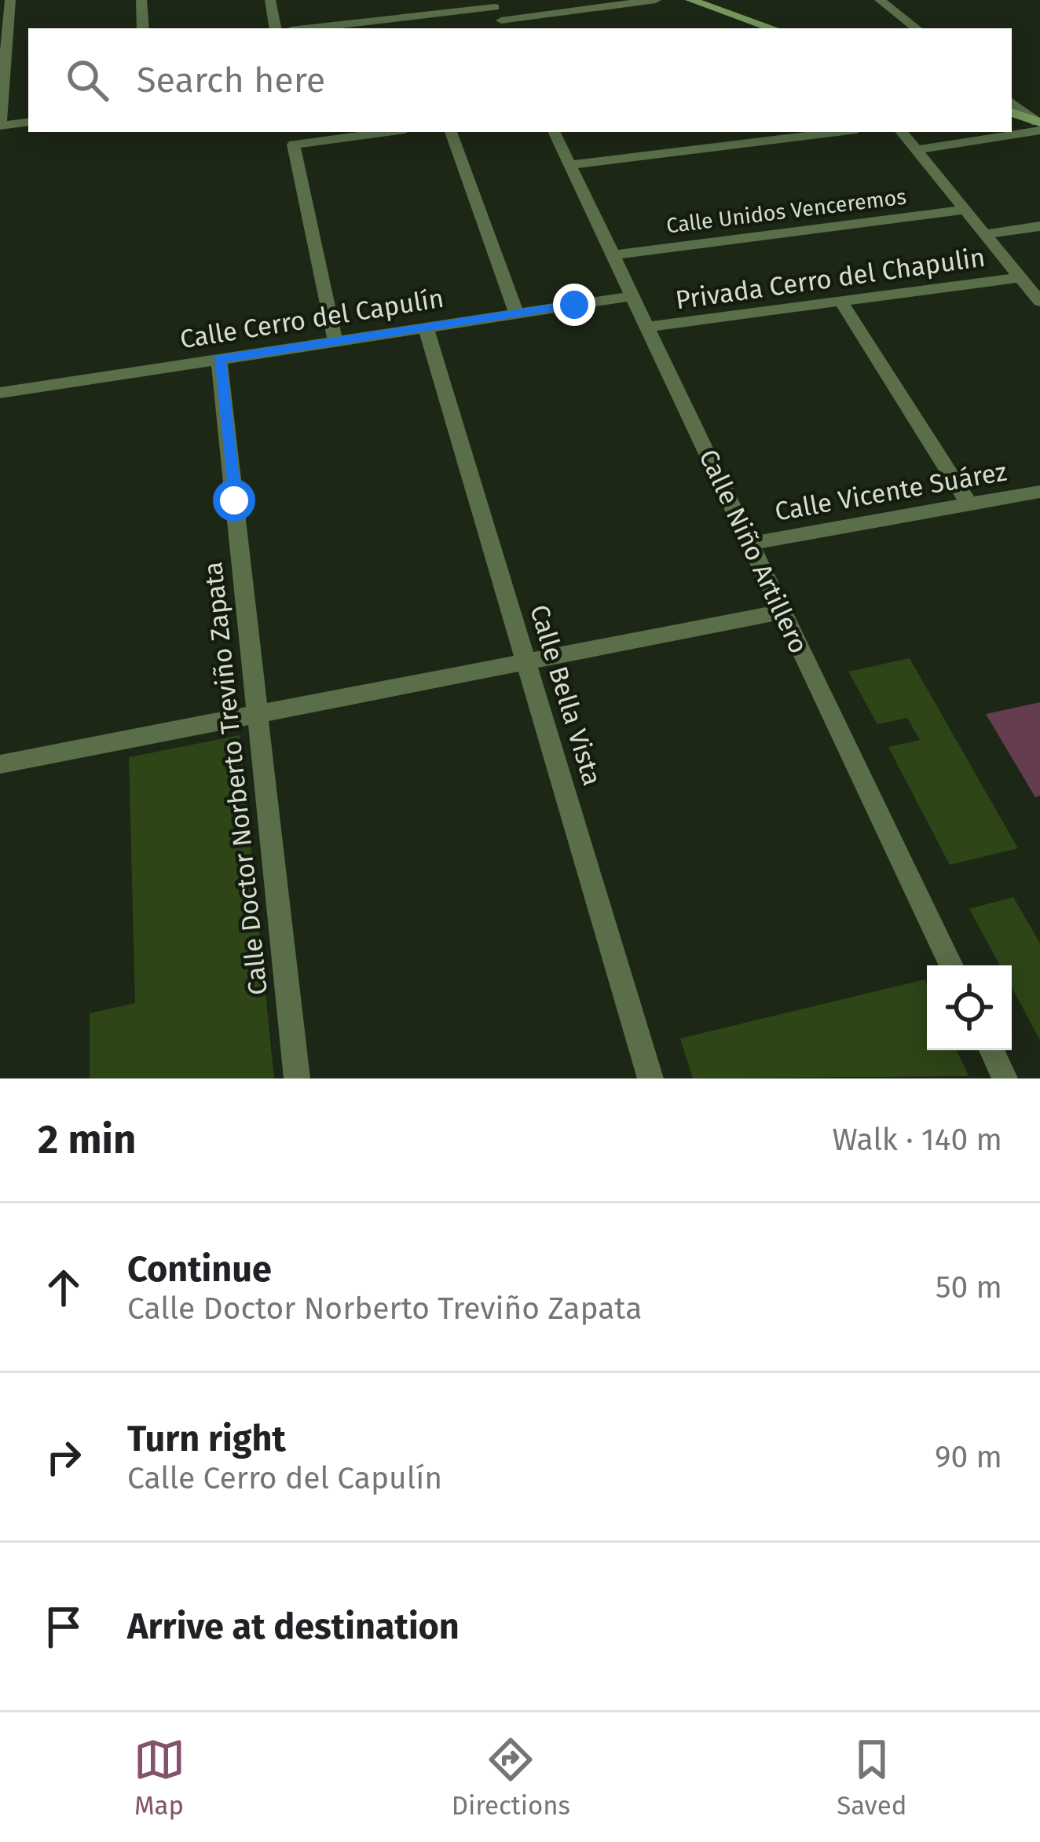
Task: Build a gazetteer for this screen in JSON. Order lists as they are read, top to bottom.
{
  "streets": {
    "street": [
      "Calle Unidos Venceremos",
      "Privada Cerro del Chapulin",
      "Calle Cerro del Capulín",
      "Calle Vicente Suárez",
      "Calle Niño Artillero",
      "Calle Bella Vista",
      "Calle Doctor Norberto Treviño Zapata"
    ]
  },
  "crossings": [
    ["Calle Unidos Venceremos", "Calle Niño Artillero"],
    ["Privada Cerro del Chapulin", "Calle Niño Artillero"],
    ["Calle Cerro del Capulín", "Calle Niño Artillero"],
    ["Calle Cerro del Capulín", "Calle Bella Vista"],
    ["Calle Cerro del Capulín", "Calle Doctor Norberto Treviño Zapata"],
    ["Calle Vicente Suárez", "Calle Niño Artillero"]
  ],
  "page": {
    "search": "Search here",
    "heading": ["2 min", "Walk · 140 m"],
    "list": [
      ["Continue", "Calle Doctor Norberto Treviño Zapata", "50 m"],
      ["Turn right", "Calle Cerro del Capulín", "90 m"],
      "Arrive at destination"
    ],
    "nav": ["Map", "Directions", "Saved"]
  }
}
